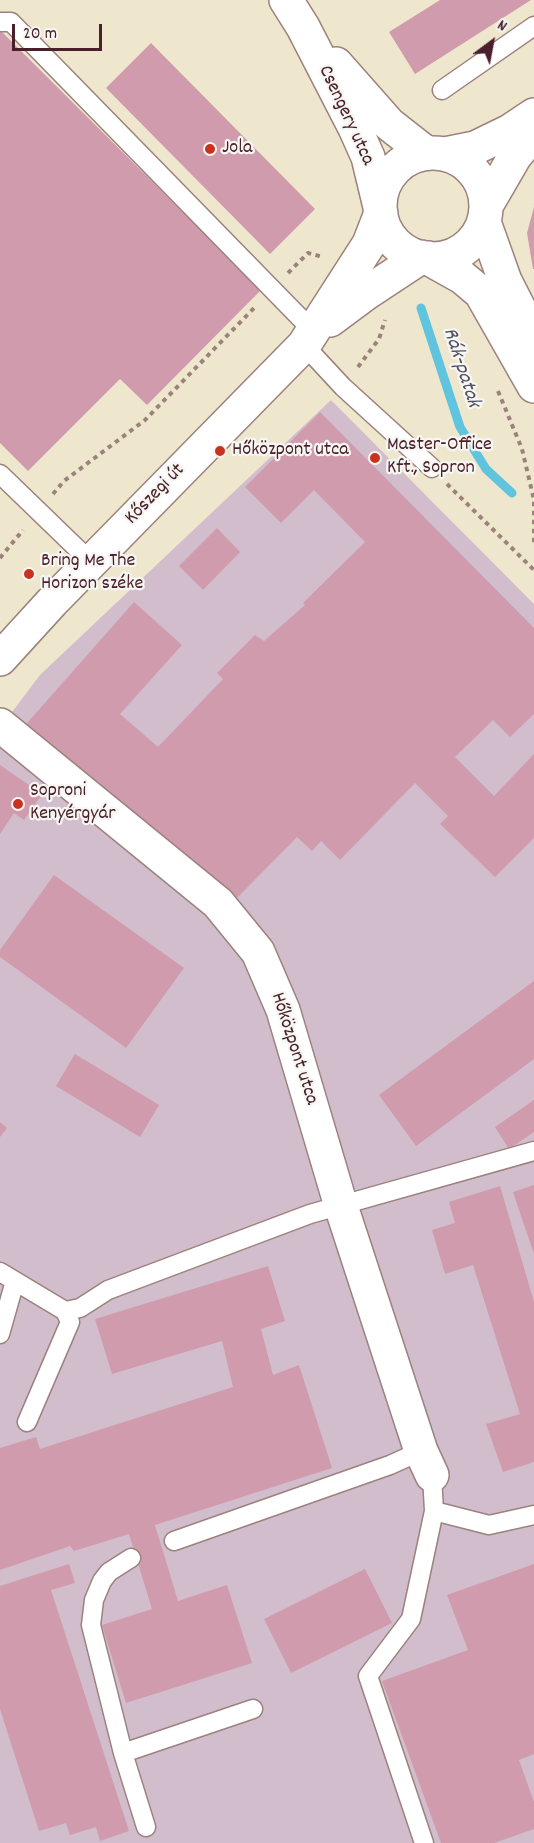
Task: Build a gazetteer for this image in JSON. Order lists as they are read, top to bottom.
{
  "streets": {
    "main road": ["Csengery utca", "Kőszegi út", "Hőközpont utca"]
  },
  "crossings": [
    ["Csengery utca", "Kőszegi út"]
  ],
  "water": ["Rák-patak"],
  "places": [
    "Jola",
    "Hőközpont utca",
    "Master-Office Kft., Sopron",
    "Bring Me The Horizon széke",
    "Soproni Kenyérgyár"
  ],
  "scale_bar": "20 m",
  "north": "top right"
}
